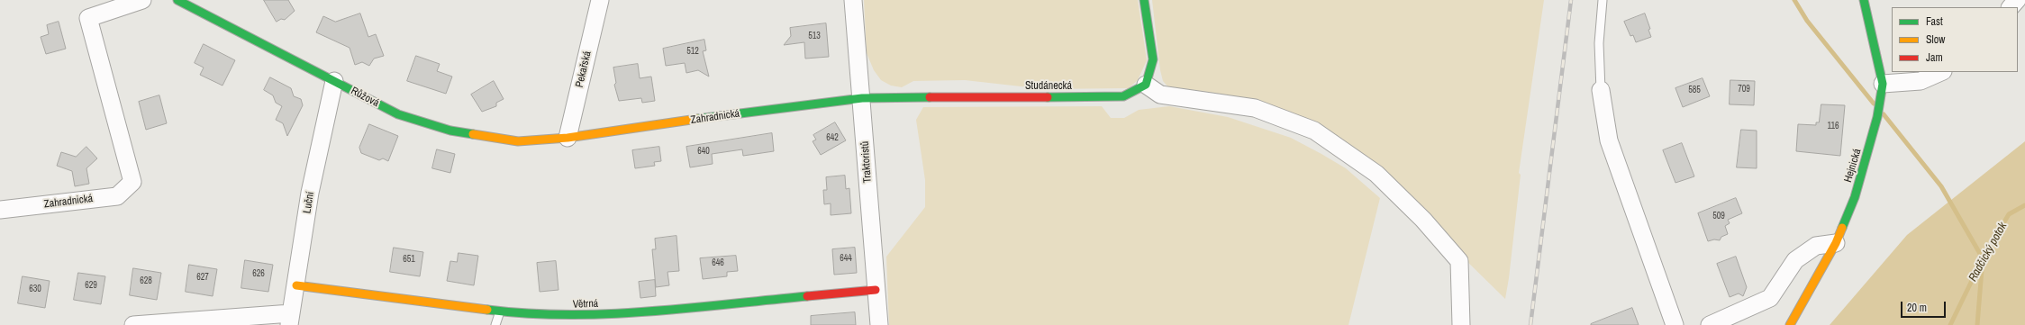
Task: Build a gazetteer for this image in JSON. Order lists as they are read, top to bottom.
{
  "streets": {
    "street": [
      "Pekařská",
      "Studánecká",
      "Růžová",
      "Zahradnická",
      "Traktoristů",
      "Hejnická",
      "Luční",
      "Větrná"
    ]
  },
  "crossings": [
    ["Pekařská", "Růžová"],
    ["Pekařská", "Zahradnická"],
    ["Studánecká", "Zahradnická"],
    ["Studánecká", "Traktoristů"],
    ["Růžová", "Zahradnická"],
    ["Růžová", "Luční"],
    ["Zahradnická", "Traktoristů"],
    ["Traktoristů", "Větrná"],
    ["Luční", "Větrná"]
  ],
  "water": ["Radčický potok"],
  "house_numbers": [
    "513",
    "512",
    "709",
    "585",
    "116",
    "642",
    "640",
    "509",
    "644",
    "651",
    "646",
    "626",
    "627",
    "628",
    "629",
    "630"
  ],
  "legend": ["Fast", "Slow", "Jam"],
  "scale_bar": "20 m"
}
